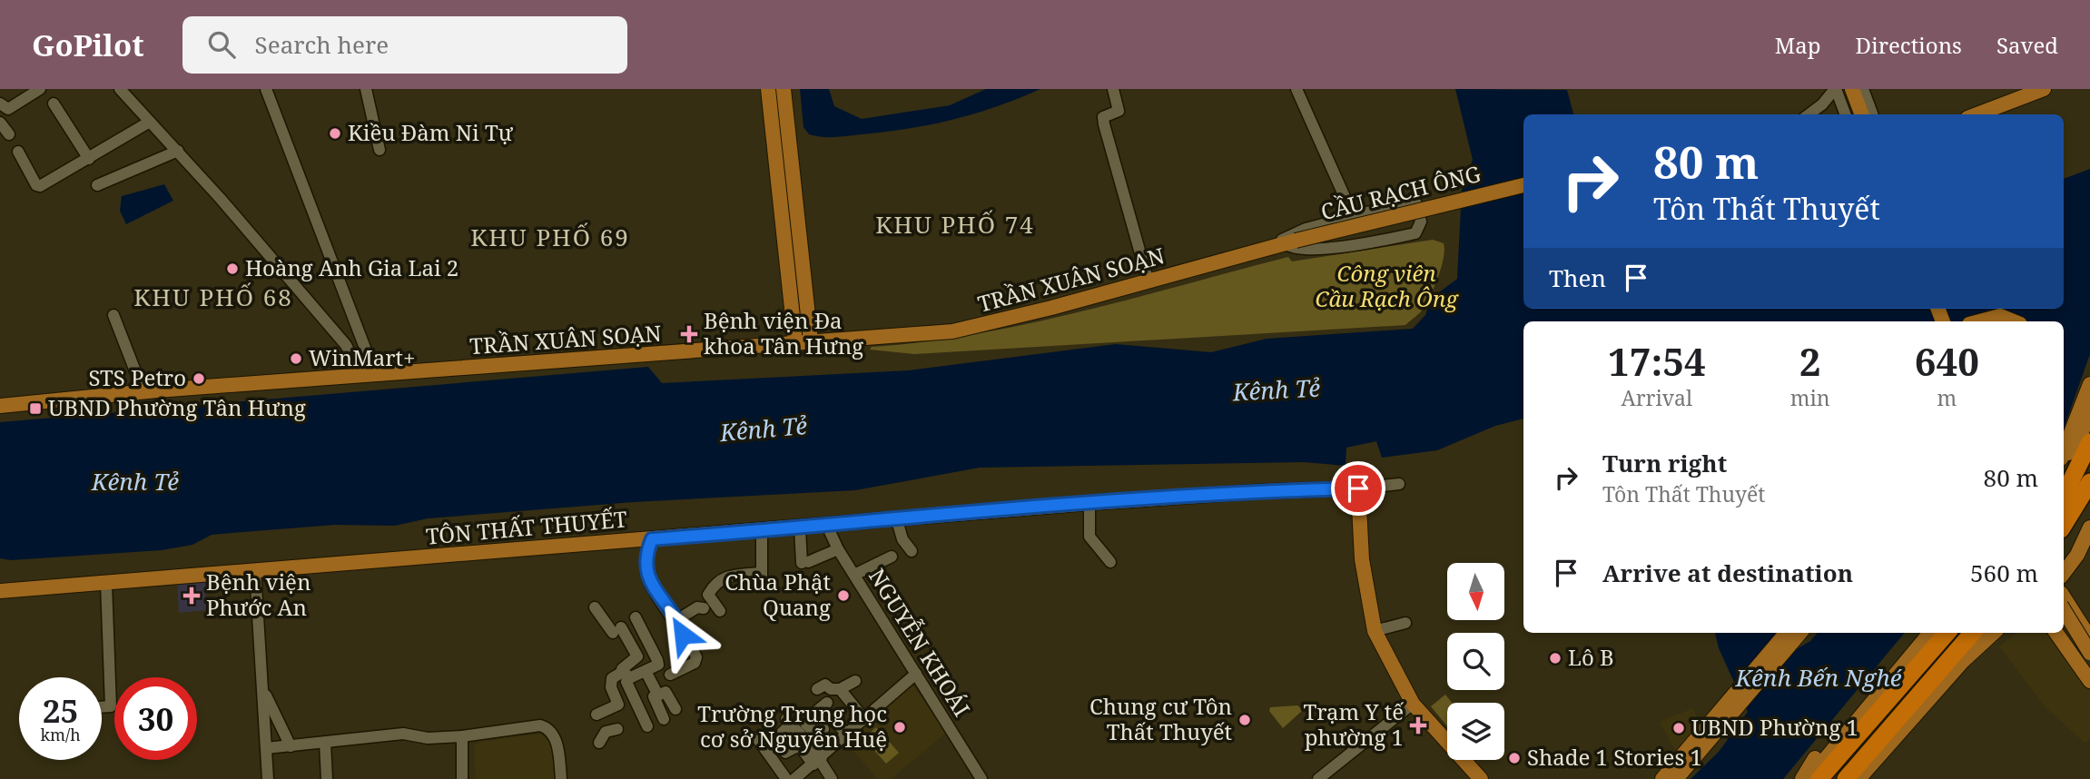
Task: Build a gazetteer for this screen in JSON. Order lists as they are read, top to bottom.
{
  "streets": {
    "main road": ["CẦU RẠCH ÔNG", "TRẦN XUÂN SOẠN", "TÔN THẤT THUYẾT"],
    "street": ["NGUYỄN KHOÁI"]
  },
  "crossings": [
    ["CẦU RẠCH ÔNG", "TRẦN XUÂN SOẠN"],
    ["TÔN THẤT THUYẾT", "NGUYỄN KHOÁI"]
  ],
  "districts": ["KHU PHỐ 74", "KHU PHỐ 69", "KHU PHỐ 68"],
  "water": ["Kênh Tẻ", "Kênh Bến Nghé"],
  "parks": ["Công viên Cầu Rạch Ông"],
  "places": {
    "other": [
      "Kiều Đàm Ni Tự",
      "Hoàng Anh Gia Lai 2",
      "WinMart+",
      "STS Petro",
      "Chùa Phật Quang",
      "Lô B",
      "Chung cư Tôn Thất Thuyết",
      "Trường Trung học cơ sở Nguyễn Huệ",
      "UBND Phường 1",
      "Shade 1 Stories 1"
    ],
    "health": ["Bệnh viện Đa khoa Tân Hưng", "Bệnh viện Phước An", "Trạm Y tế phường 1"],
    "transit": ["UBND Phường Tân Hưng"]
  },
  "north": "bottom",
  "page": {
    "header": "GoPilot",
    "search": "Search here",
    "nav": ["Map", "Directions", "Saved"],
    "turn": ["80 m", "Tôn Thất Thuyết"],
    "then": "Then",
    "eta": [
      "17:54",
      "Arrival",
      "2",
      "min",
      "640",
      "m"
    ],
    "list": [
      {
        "name": "Turn right",
        "note": "Tôn Thất Thuyết",
        "value": "80 m"
      },
      {
        "name": "Arrive at destination",
        "value": "560 m"
      }
    ],
    "speed": "25 km/h",
    "limit": "30"
  }
}
